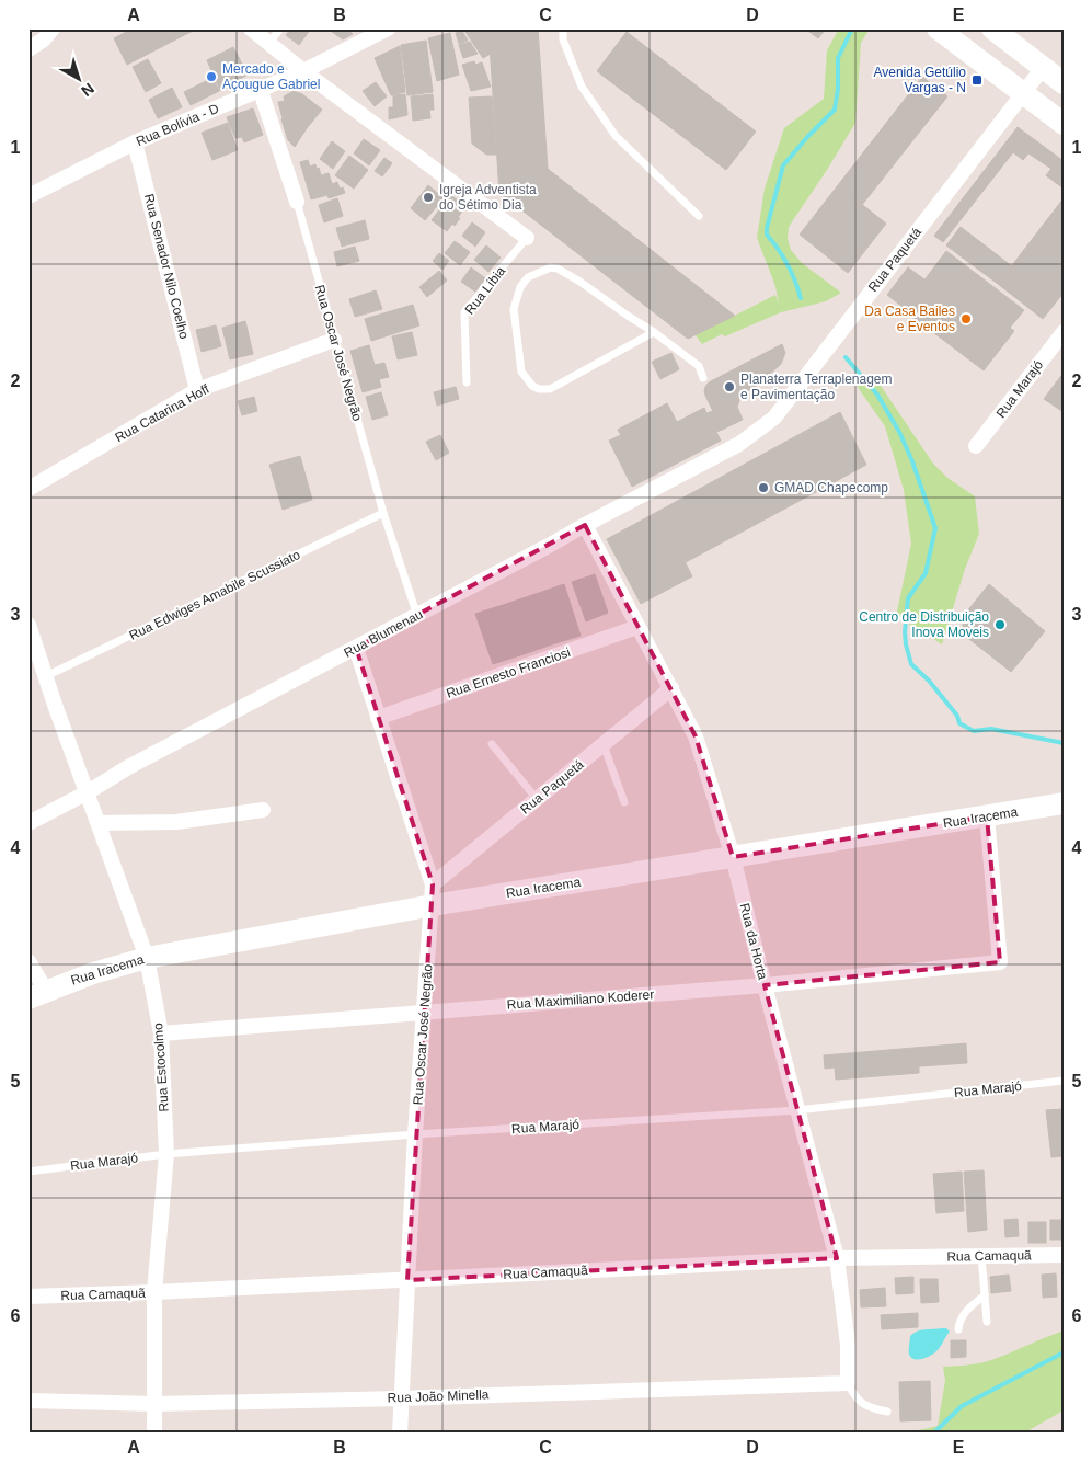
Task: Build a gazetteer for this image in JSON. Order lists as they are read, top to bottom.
{
  "streets": {
    "street": [
      "Rua Bolívia - D",
      "Rua Paquetá",
      "Rua Senador Nilo Coelho",
      "Rua Oscar José Negrão",
      "Rua Marajó",
      "Rua Catarina Hoff",
      "Rua Blumenau",
      "Rua Ernesto Franciosi",
      "Rua Iracema",
      "Rua da Horta",
      "Rua Maximiliano Koderer",
      "Rua Estocolmo",
      "Rua Camaquã",
      "Rua João Minella"
    ],
    "lane": ["Rua Líbia", "Rua Edwiges Amabile Scussiato"]
  },
  "crossings": [
    ["Rua Bolívia - D", "Rua Senador Nilo Coelho"],
    ["Rua Bolívia - D", "Rua Oscar José Negrão"],
    ["Rua Paquetá", "Rua Oscar José Negrão"],
    ["Rua Paquetá", "Rua Blumenau"],
    ["Rua Paquetá", "Rua Iracema"],
    ["Rua Paquetá", "Rua da Horta"],
    ["Rua Senador Nilo Coelho", "Rua Catarina Hoff"],
    ["Rua Oscar José Negrão", "Rua Marajó"],
    ["Rua Oscar José Negrão", "Rua Catarina Hoff"],
    ["Rua Oscar José Negrão", "Rua Edwiges Amabile Scussiato"],
    ["Rua Oscar José Negrão", "Rua Blumenau"],
    ["Rua Oscar José Negrão", "Rua Ernesto Franciosi"],
    ["Rua Oscar José Negrão", "Rua Iracema"],
    ["Rua Oscar José Negrão", "Rua Maximiliano Koderer"],
    ["Rua Oscar José Negrão", "Rua Camaquã"],
    ["Rua Oscar José Negrão", "Rua João Minella"],
    ["Rua Marajó", "Rua da Horta"],
    ["Rua Marajó", "Rua Estocolmo"],
    ["Rua Edwiges Amabile Scussiato", "Rua Estocolmo"],
    ["Rua Blumenau", "Rua da Horta"],
    ["Rua Blumenau", "Rua Estocolmo"],
    ["Rua Ernesto Franciosi", "Rua da Horta"],
    ["Rua Iracema", "Rua da Horta"],
    ["Rua Iracema", "Rua Maximiliano Koderer"],
    ["Rua Iracema", "Rua Estocolmo"],
    ["Rua da Horta", "Rua Maximiliano Koderer"],
    ["Rua da Horta", "Rua Camaquã"],
    ["Rua da Horta", "Rua João Minella"],
    ["Rua Maximiliano Koderer", "Rua Estocolmo"],
    ["Rua Estocolmo", "Rua Camaquã"],
    ["Rua Estocolmo", "Rua João Minella"]
  ],
  "places": {
    "other": [
      "Mercado e Açougue Gabriel",
      "Igreja Adventista do Sétimo Dia",
      "Da Casa Bailes e Eventos",
      "Planaterra Terraplenagem e Pavimentação",
      "GMAD Chapecomp",
      "Centro de Distribuição Inova Moveis"
    ],
    "transit": ["Avenida Getúlio Vargas - N"]
  },
  "north": "bottom right",
  "grid": {
    "columns": [
      "A",
      "B",
      "C",
      "D",
      "E"
    ],
    "rows": [
      "1",
      "2",
      "3",
      "4",
      "5",
      "6"
    ]
  }
}
